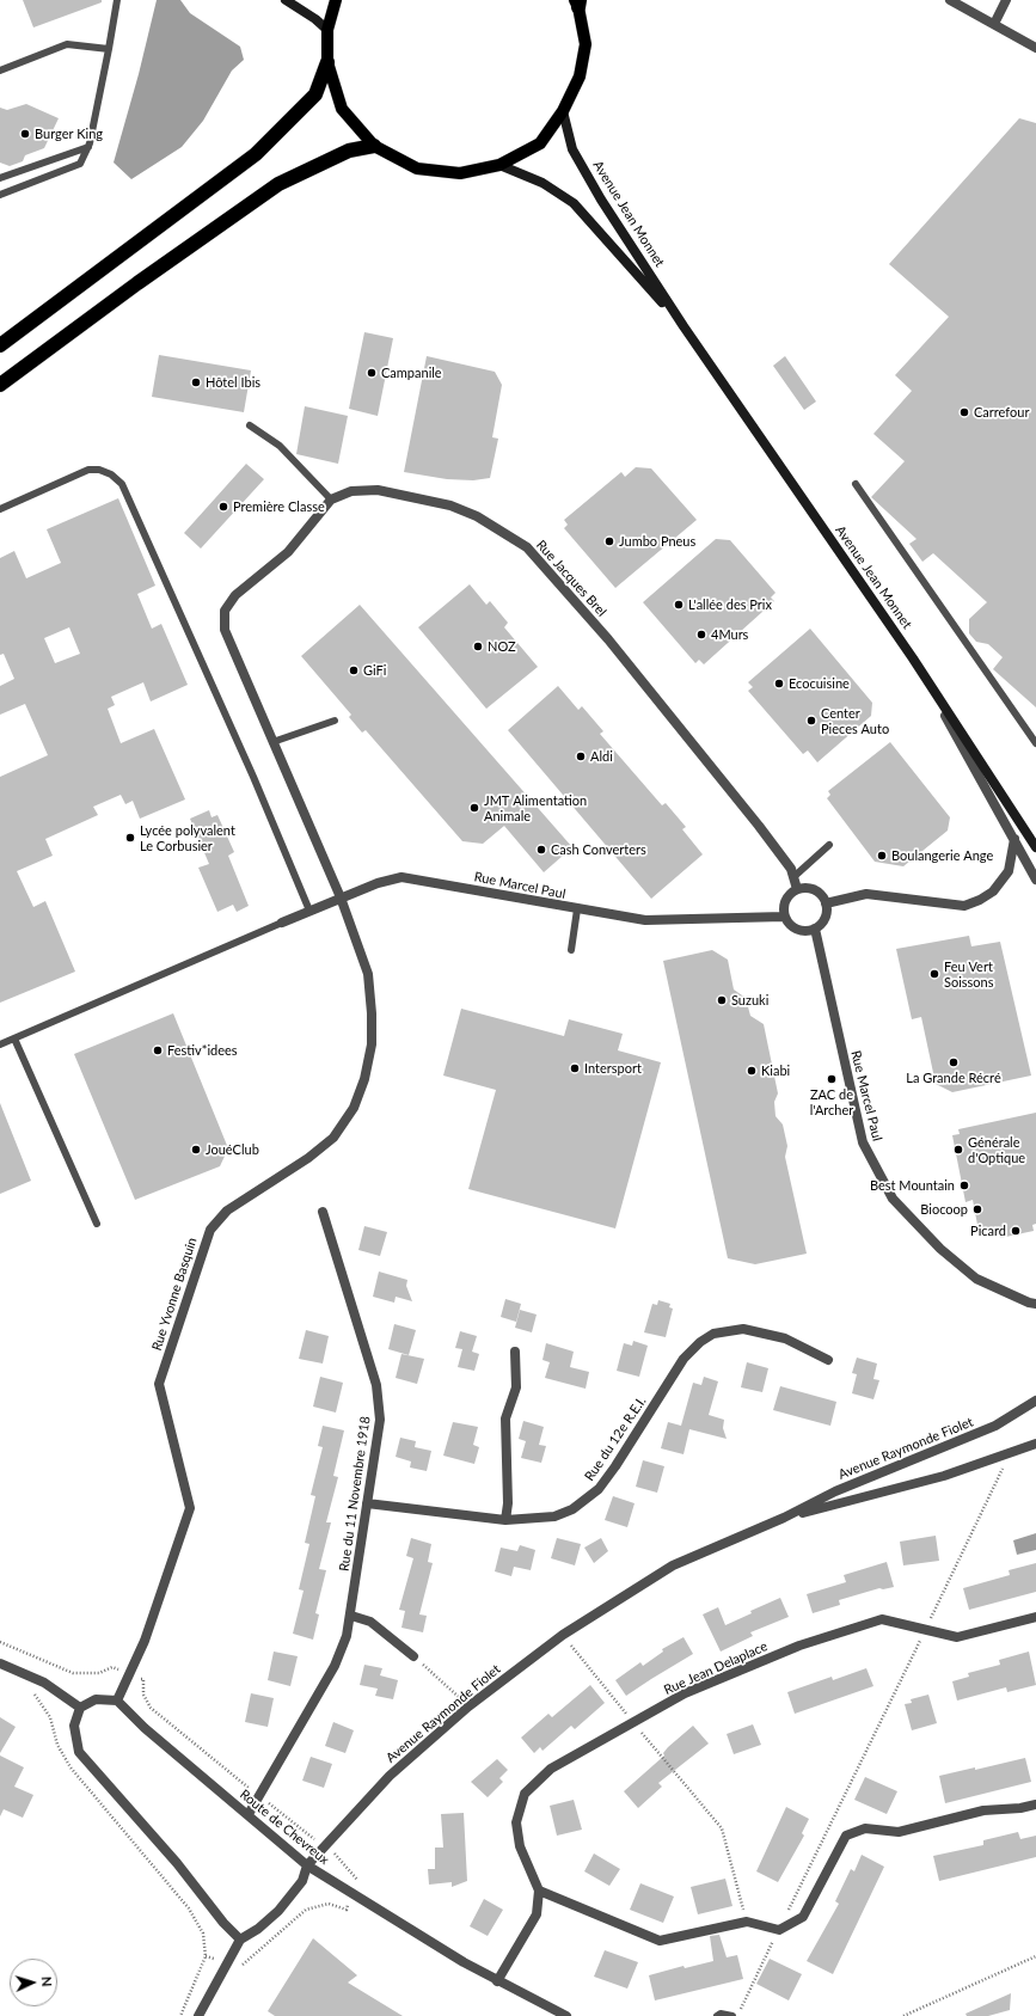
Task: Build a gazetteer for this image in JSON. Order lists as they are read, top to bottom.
{
  "streets": {
    "main road": ["Avenue Jean Monnet"],
    "street": [
      "Rue Jacques Brel",
      "Rue Marcel Paul",
      "Rue Yvonne Basquin",
      "Rue du 12e R.E.I.",
      "Avenue Raymonde Fiolet",
      "Rue du 11 Novembre 1918",
      "Rue Jean Delaplace",
      "Route de Chevreux"
    ]
  },
  "crossings": [
    ["Rue Jacques Brel", "Rue Marcel Paul"],
    ["Rue Jacques Brel", "Rue Yvonne Basquin"],
    ["Rue Marcel Paul", "Rue Yvonne Basquin"],
    ["Rue Yvonne Basquin", "Route de Chevreux"],
    ["Rue du 12e R.E.I.", "Rue du 11 Novembre 1918"],
    ["Avenue Raymonde Fiolet", "Route de Chevreux"],
    ["Rue du 11 Novembre 1918", "Route de Chevreux"],
    ["Rue Jean Delaplace", "Route de Chevreux"]
  ],
  "places": [
    "Burger King",
    "Campanile",
    "Hôtel Ibis",
    "Carrefour",
    "Première Classe",
    "Jumbo Pneus",
    "L'allée des Prix",
    "4Murs",
    "NOZ",
    "GiFi",
    "Ecocuisine",
    "Center Pieces Auto",
    "Aldi",
    "JMT Alimentation Animale",
    "Lycée polyvalent Le Corbusier",
    "Cash Converters",
    "Boulangerie Ange",
    "Feu Vert Soissons",
    "Suzuki",
    "Festiv*idees",
    "La Grande Récré",
    "Intersport",
    "Kiabi",
    "ZAC de l'Archer",
    "JouéClub",
    "Générale d'Optique",
    "Best Mountain",
    "Biocoop",
    "Picard"
  ],
  "north": "right"
}
